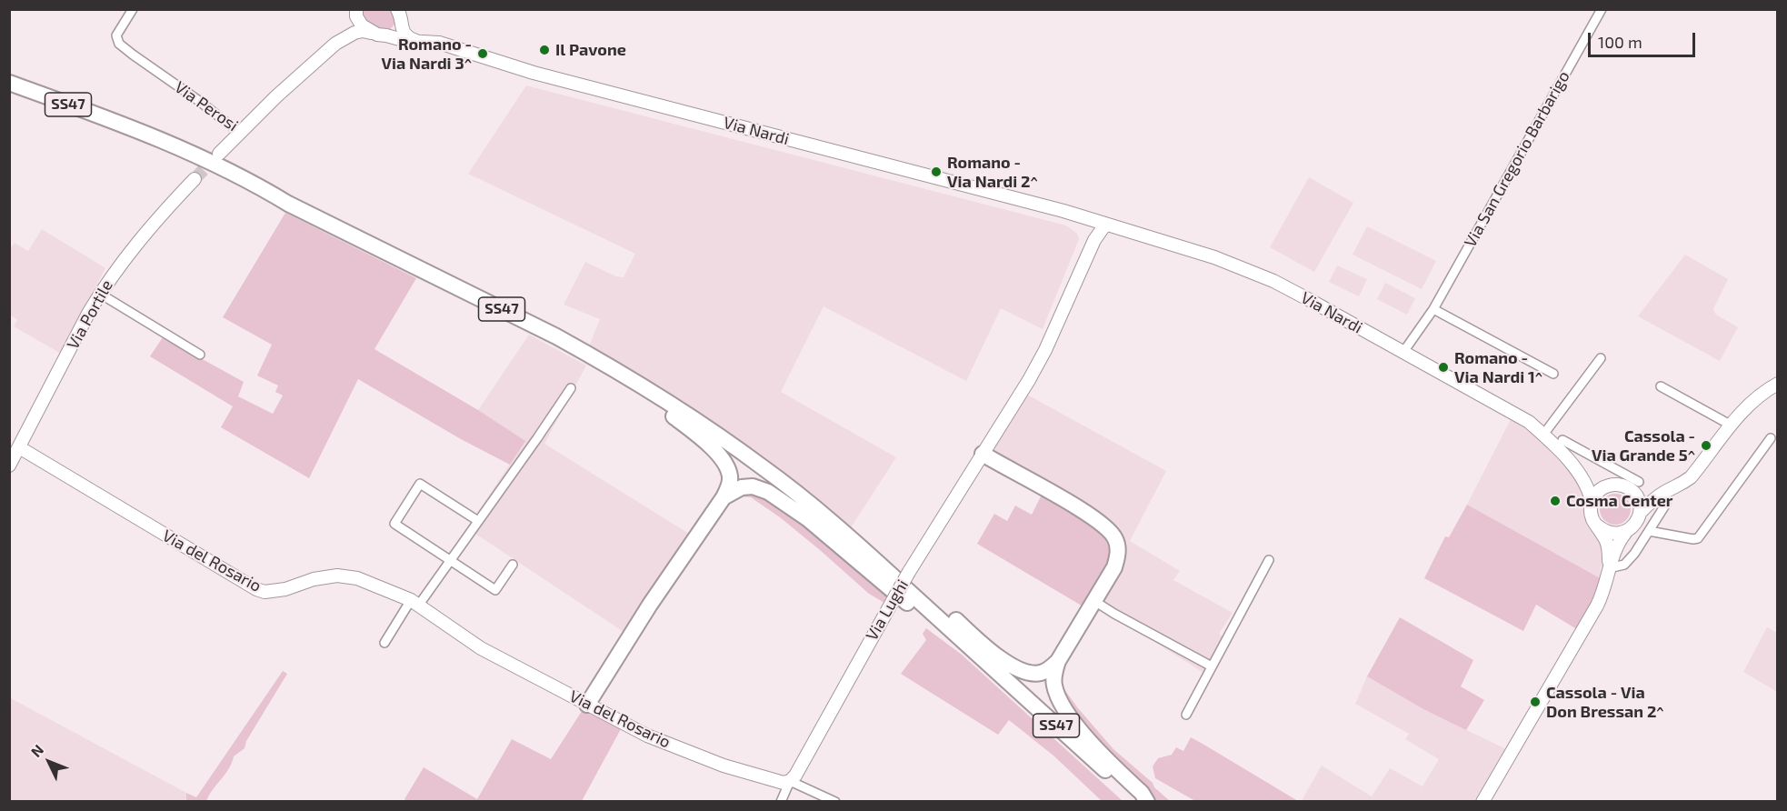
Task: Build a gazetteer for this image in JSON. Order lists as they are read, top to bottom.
{
  "streets": {
    "highway": ["SS47"],
    "main road": [
      "Via Perosi",
      "Via Nardi",
      "Via Portile",
      "Via del Rosario",
      "Via Lughi"
    ],
    "street": ["Via San Gregorio Barbarigo"]
  },
  "crossings": [
    ["SS47", "Via Lughi"],
    ["Via Nardi", "Via San Gregorio Barbarigo"],
    ["Via Nardi", "Via Lughi"],
    ["Via Portile", "Via del Rosario"],
    ["Via del Rosario", "Via Lughi"]
  ],
  "places": [
    "Il Pavone",
    "Romano - Via Nardi 3^",
    "Romano - Via Nardi 2^",
    "Romano - Via Nardi 1^",
    "Cassola - Via Grande 5^",
    "Cosma Center",
    "Cassola - Via Don Bressan 2^"
  ],
  "scale_bar": "100 m",
  "north": "top left"
}
